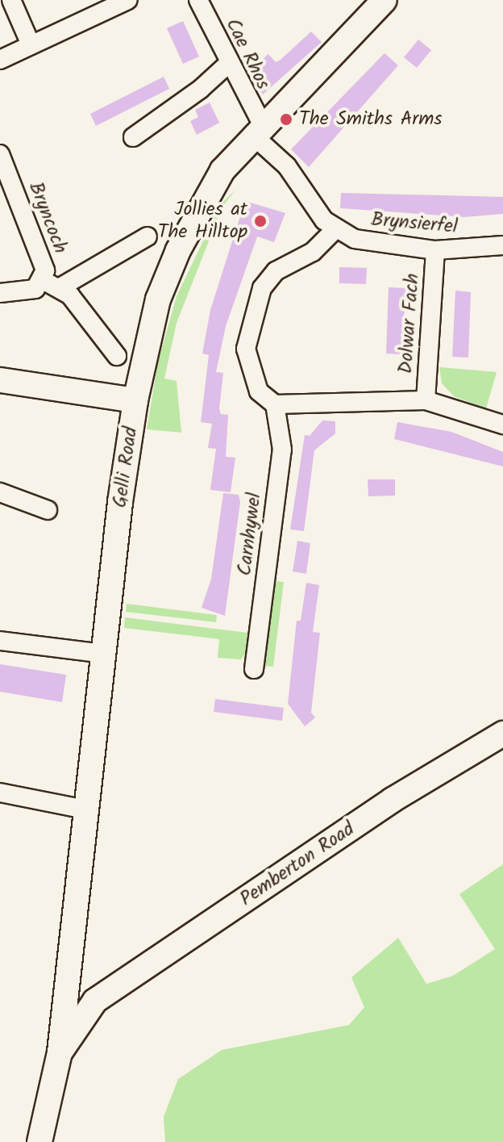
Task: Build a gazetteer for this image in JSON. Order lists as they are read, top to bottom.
{
  "streets": {
    "main road": ["Gelli Road", "Pemberton Road"],
    "street": [
      "Cae Rhos",
      "Bryncoch",
      "Brynsierfel",
      "Dolwar Fach",
      "Carnhywel"
    ]
  },
  "crossings": [
    ["Cae Rhos", "Gelli Road"],
    ["Brynsierfel", "Dolwar Fach"]
  ],
  "places": ["The Smiths Arms", "Jollies at The Hilltop"]
}
